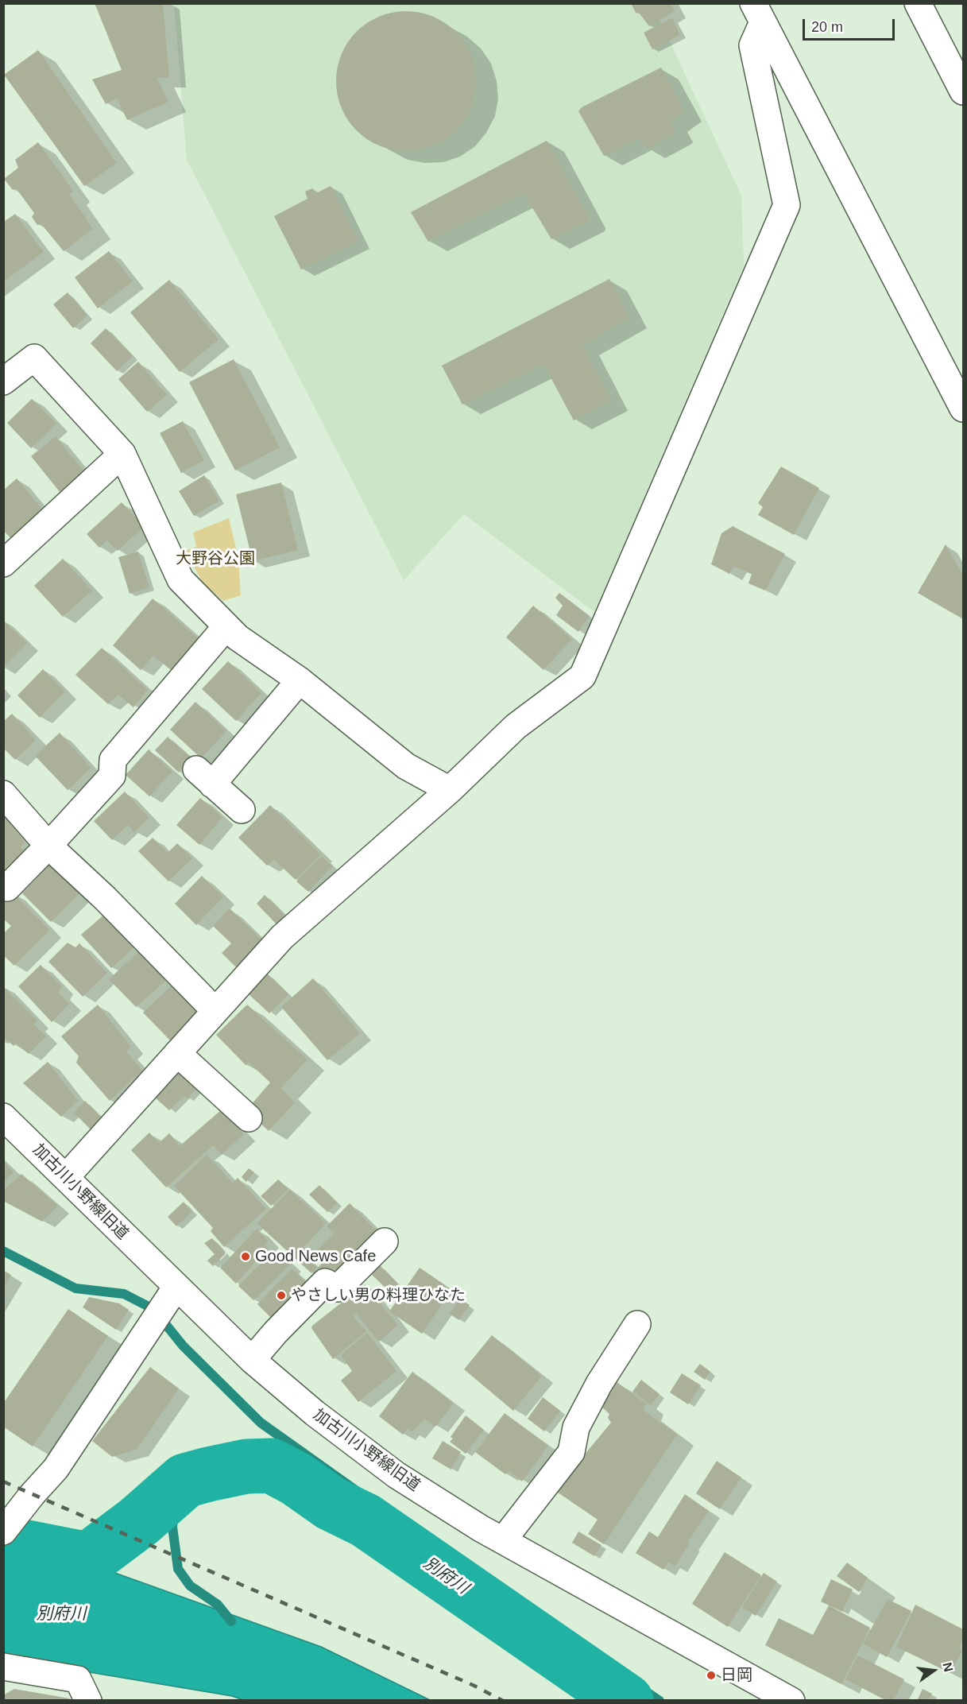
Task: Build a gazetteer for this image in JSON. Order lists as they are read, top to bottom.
{
  "streets": {
    "street": ["加古川小野線旧道"]
  },
  "water": ["別府川"],
  "parks": ["大野谷公園"],
  "places": ["Good News Cafe", "やさしい男の料理ひなた", "日岡"],
  "scale_bar": "20 m",
  "north": "right"
}
